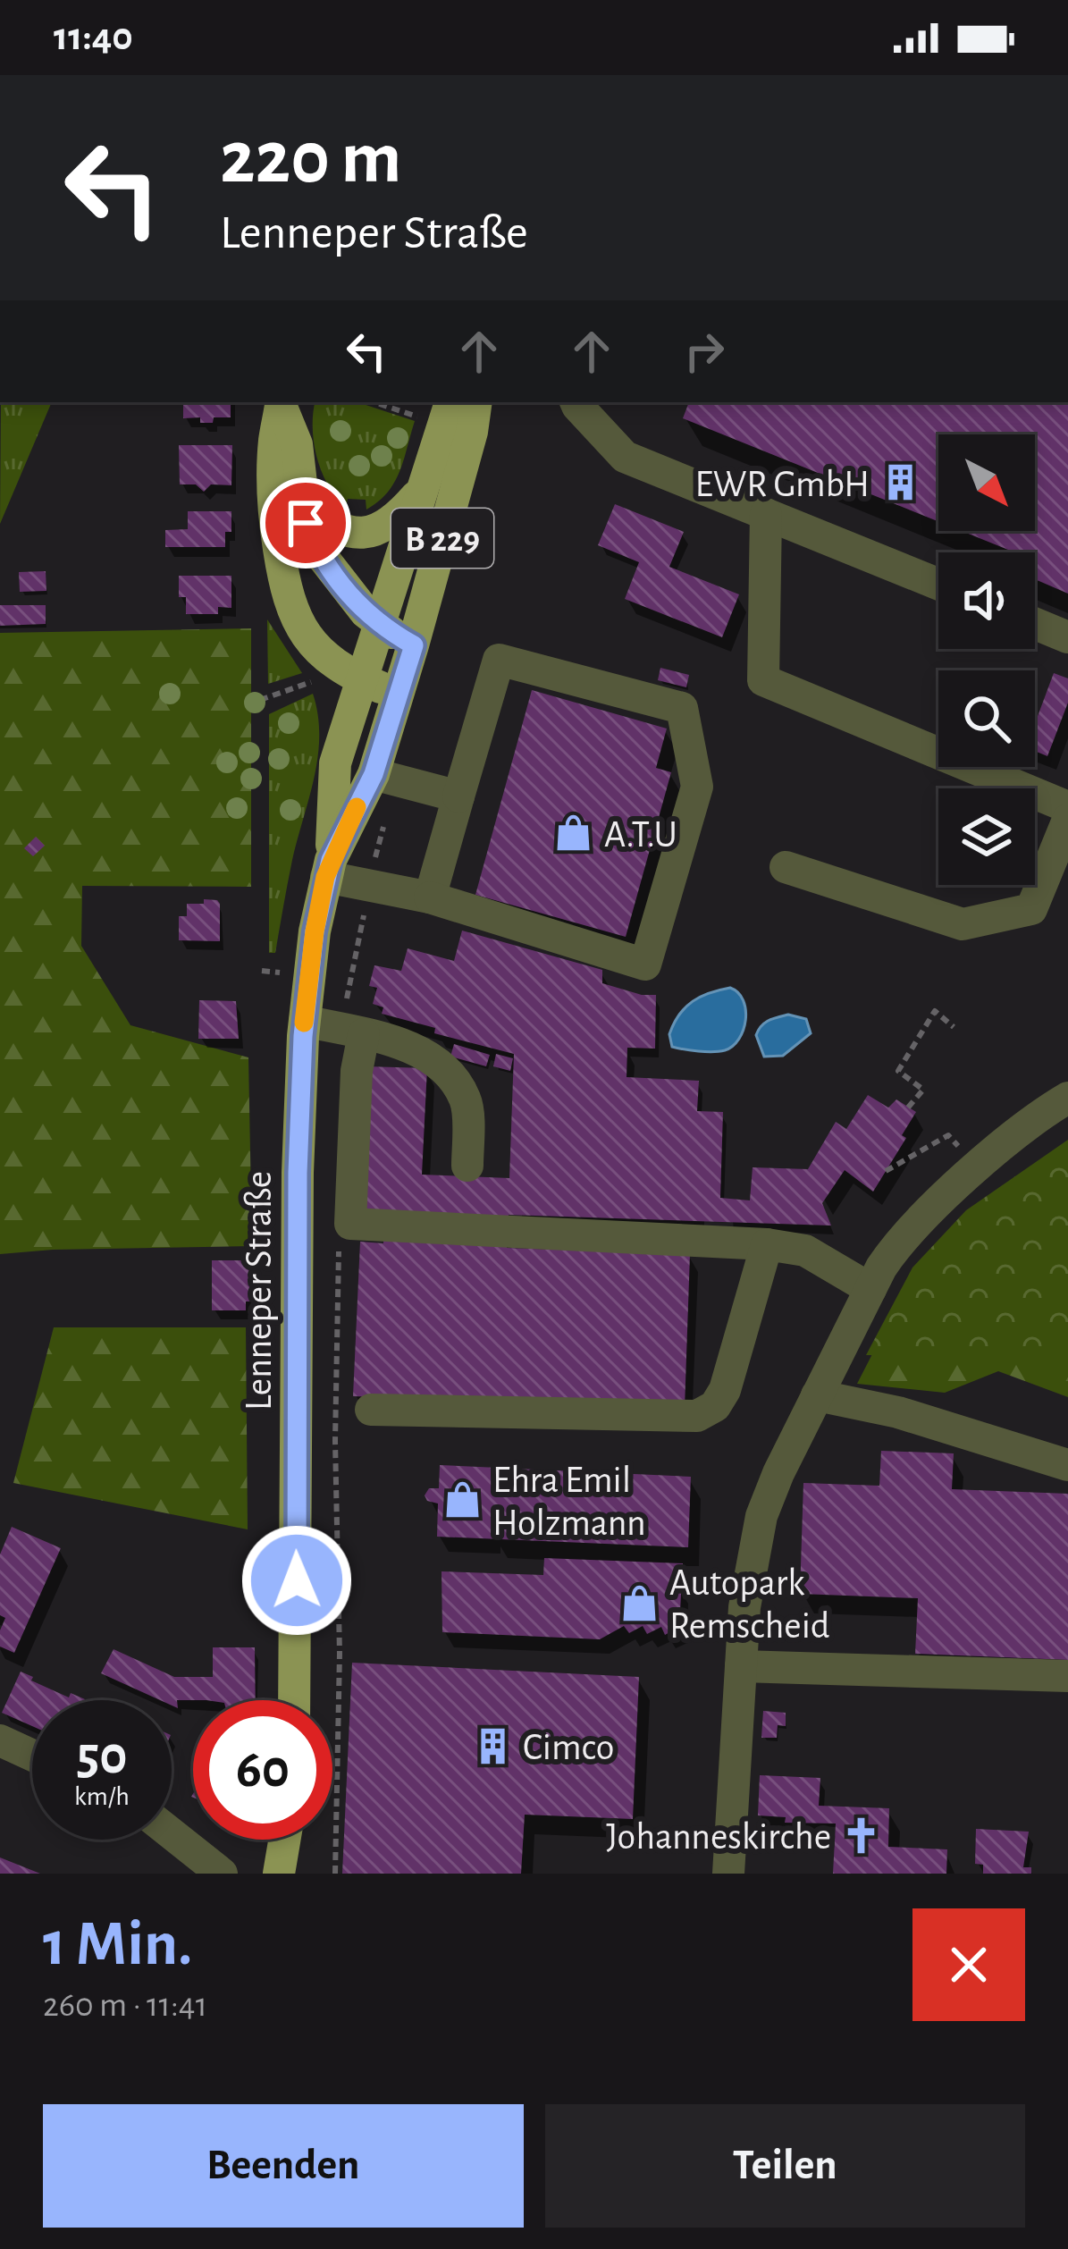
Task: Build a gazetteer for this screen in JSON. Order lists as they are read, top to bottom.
{
  "streets": {
    "main road": ["B 229", "Lenneper Straße"]
  },
  "crossings": [
    ["B 229", "Lenneper Straße"]
  ],
  "places": {
    "building": ["EWR GmbH", "Cimco"],
    "shop": ["A.T.U", "Ehra Emil Holzmann", "Autopark Remscheid"],
    "church": ["Johanneskirche"]
  },
  "north": "bottom right",
  "page": {
    "status": "11:40",
    "turn": ["220 m", "Lenneper Straße"],
    "speed": "50 km/h",
    "limit": "60",
    "heading": ["1 Min.", "260 m · 11:41"],
    "buttons": ["Beenden", "Teilen"]
  }
}
